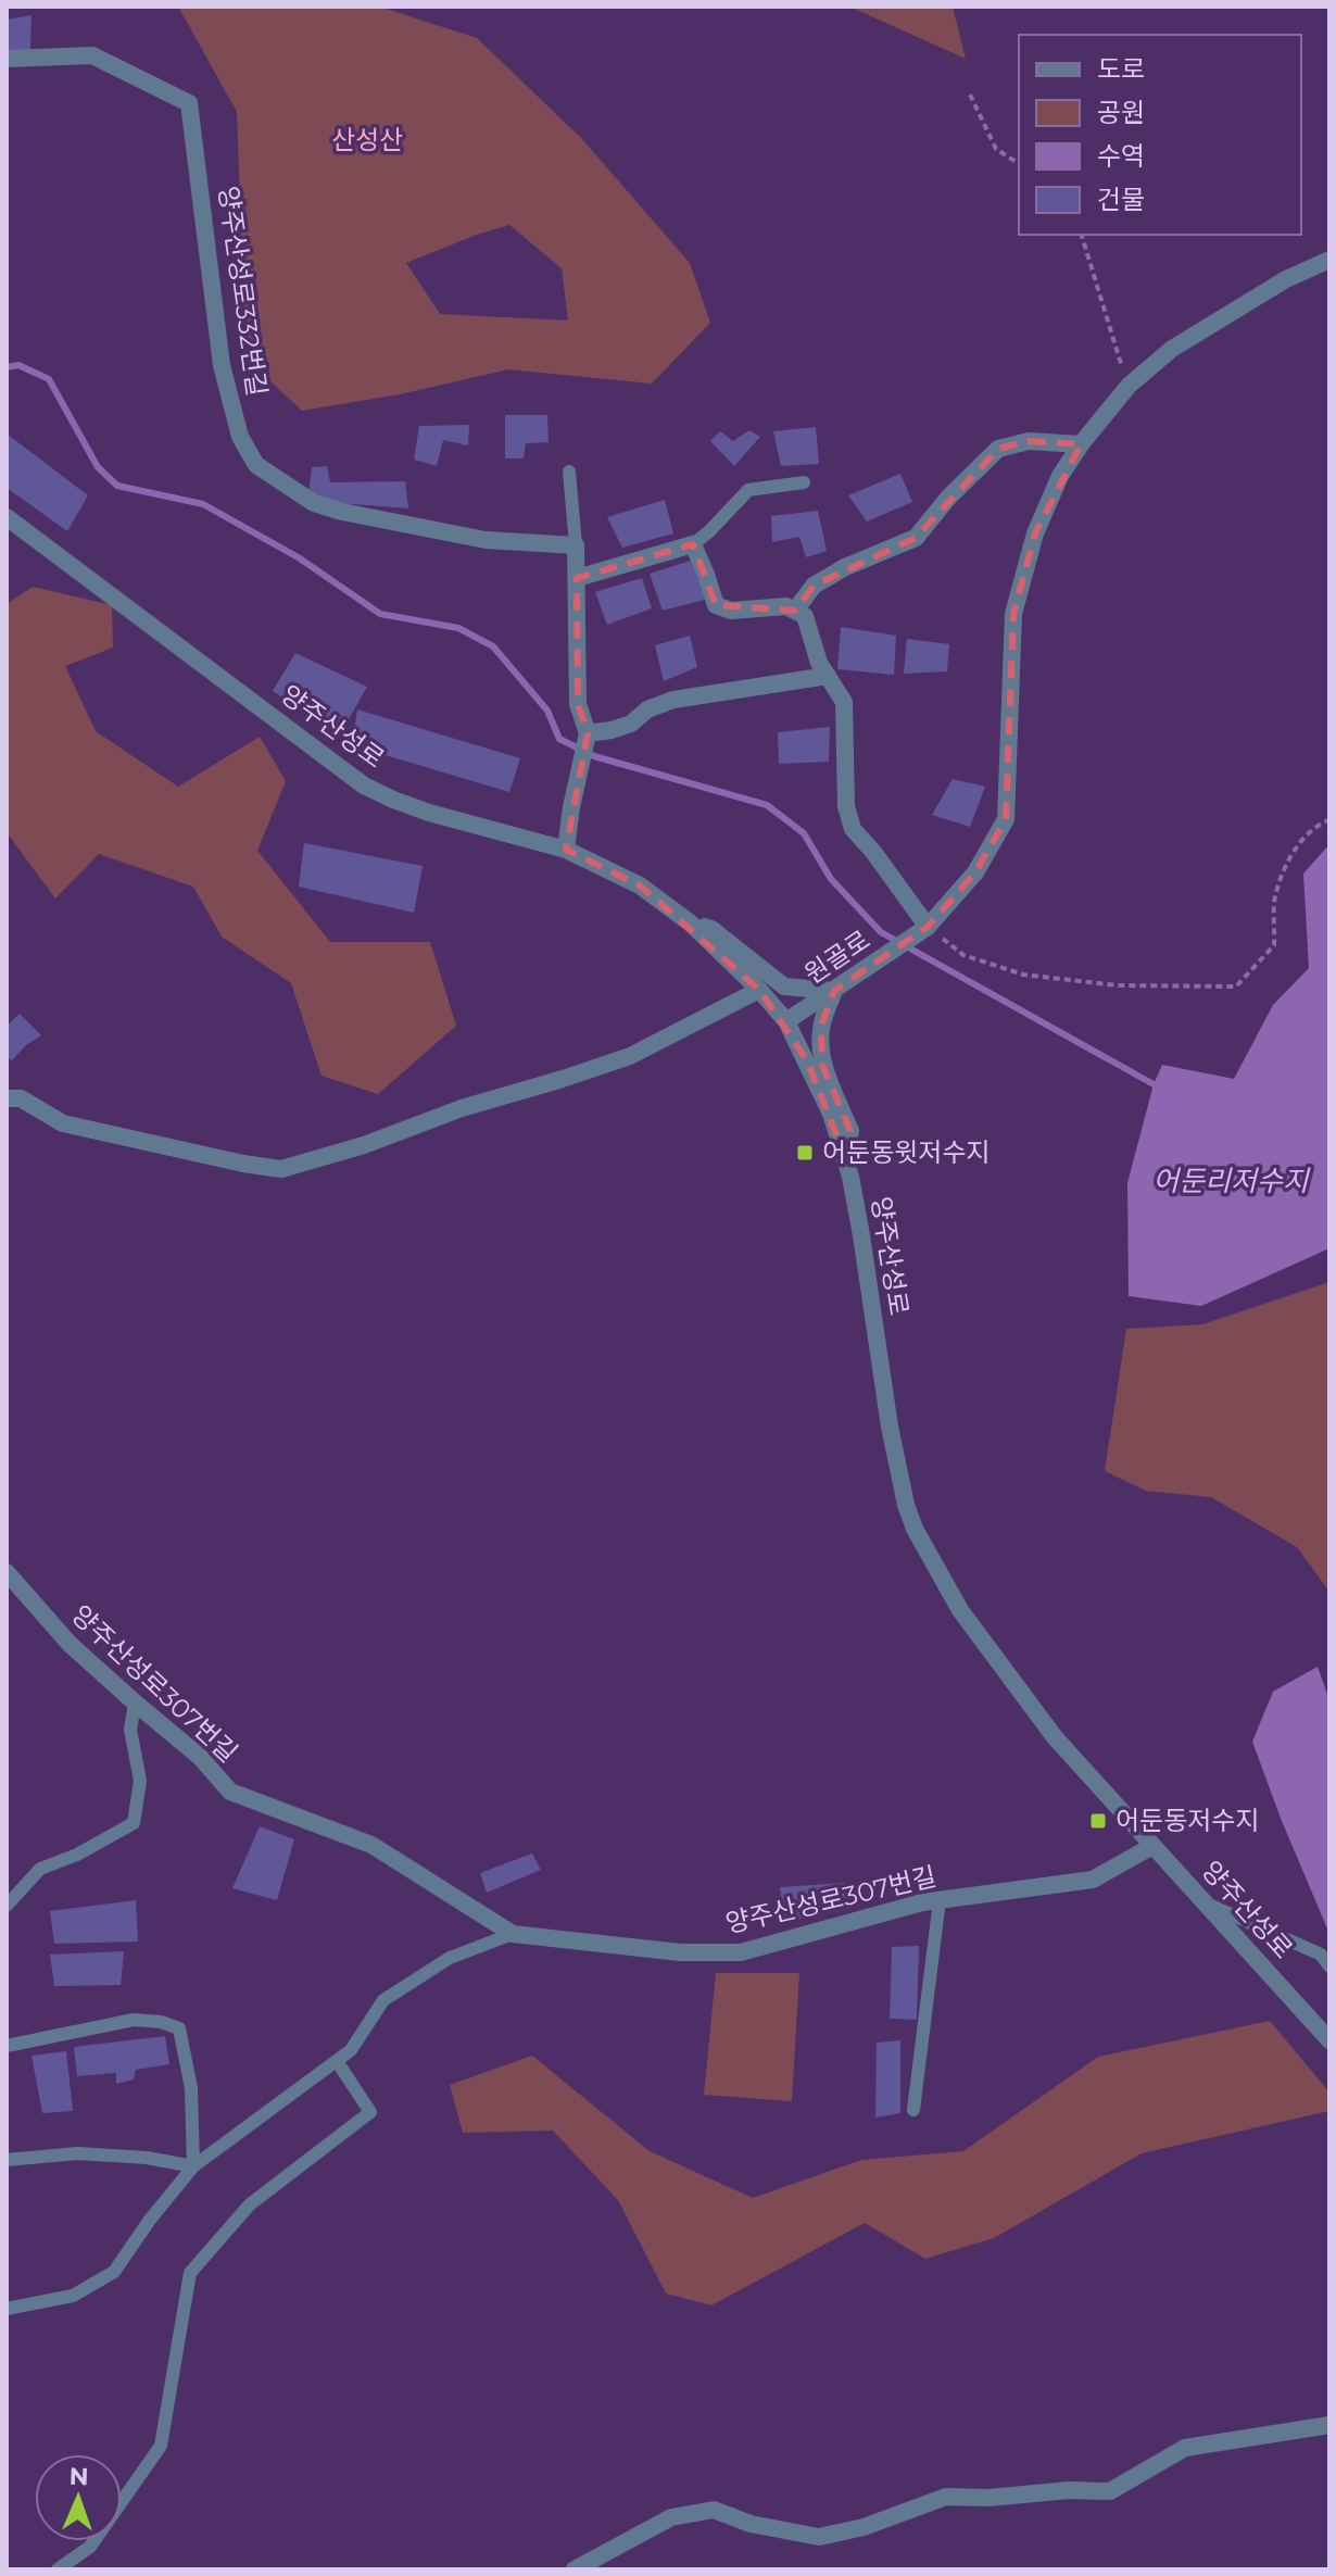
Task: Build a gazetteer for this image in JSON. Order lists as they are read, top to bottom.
{
  "streets": {
    "street": [
      "양주산성로332번길",
      "양주산성로",
      "원골로",
      "양주산성로307번길"
    ]
  },
  "crossings": [
    ["양주산성로", "원골로"],
    ["양주산성로", "양주산성로307번길"]
  ],
  "water": ["어둔리저수지"],
  "parks": ["산성산"],
  "places": {
    "transit": ["어둔동윗저수지", "어둔동저수지"]
  },
  "legend": [
    "도로",
    "공원",
    "수역",
    "건물"
  ],
  "north": "top"
}
